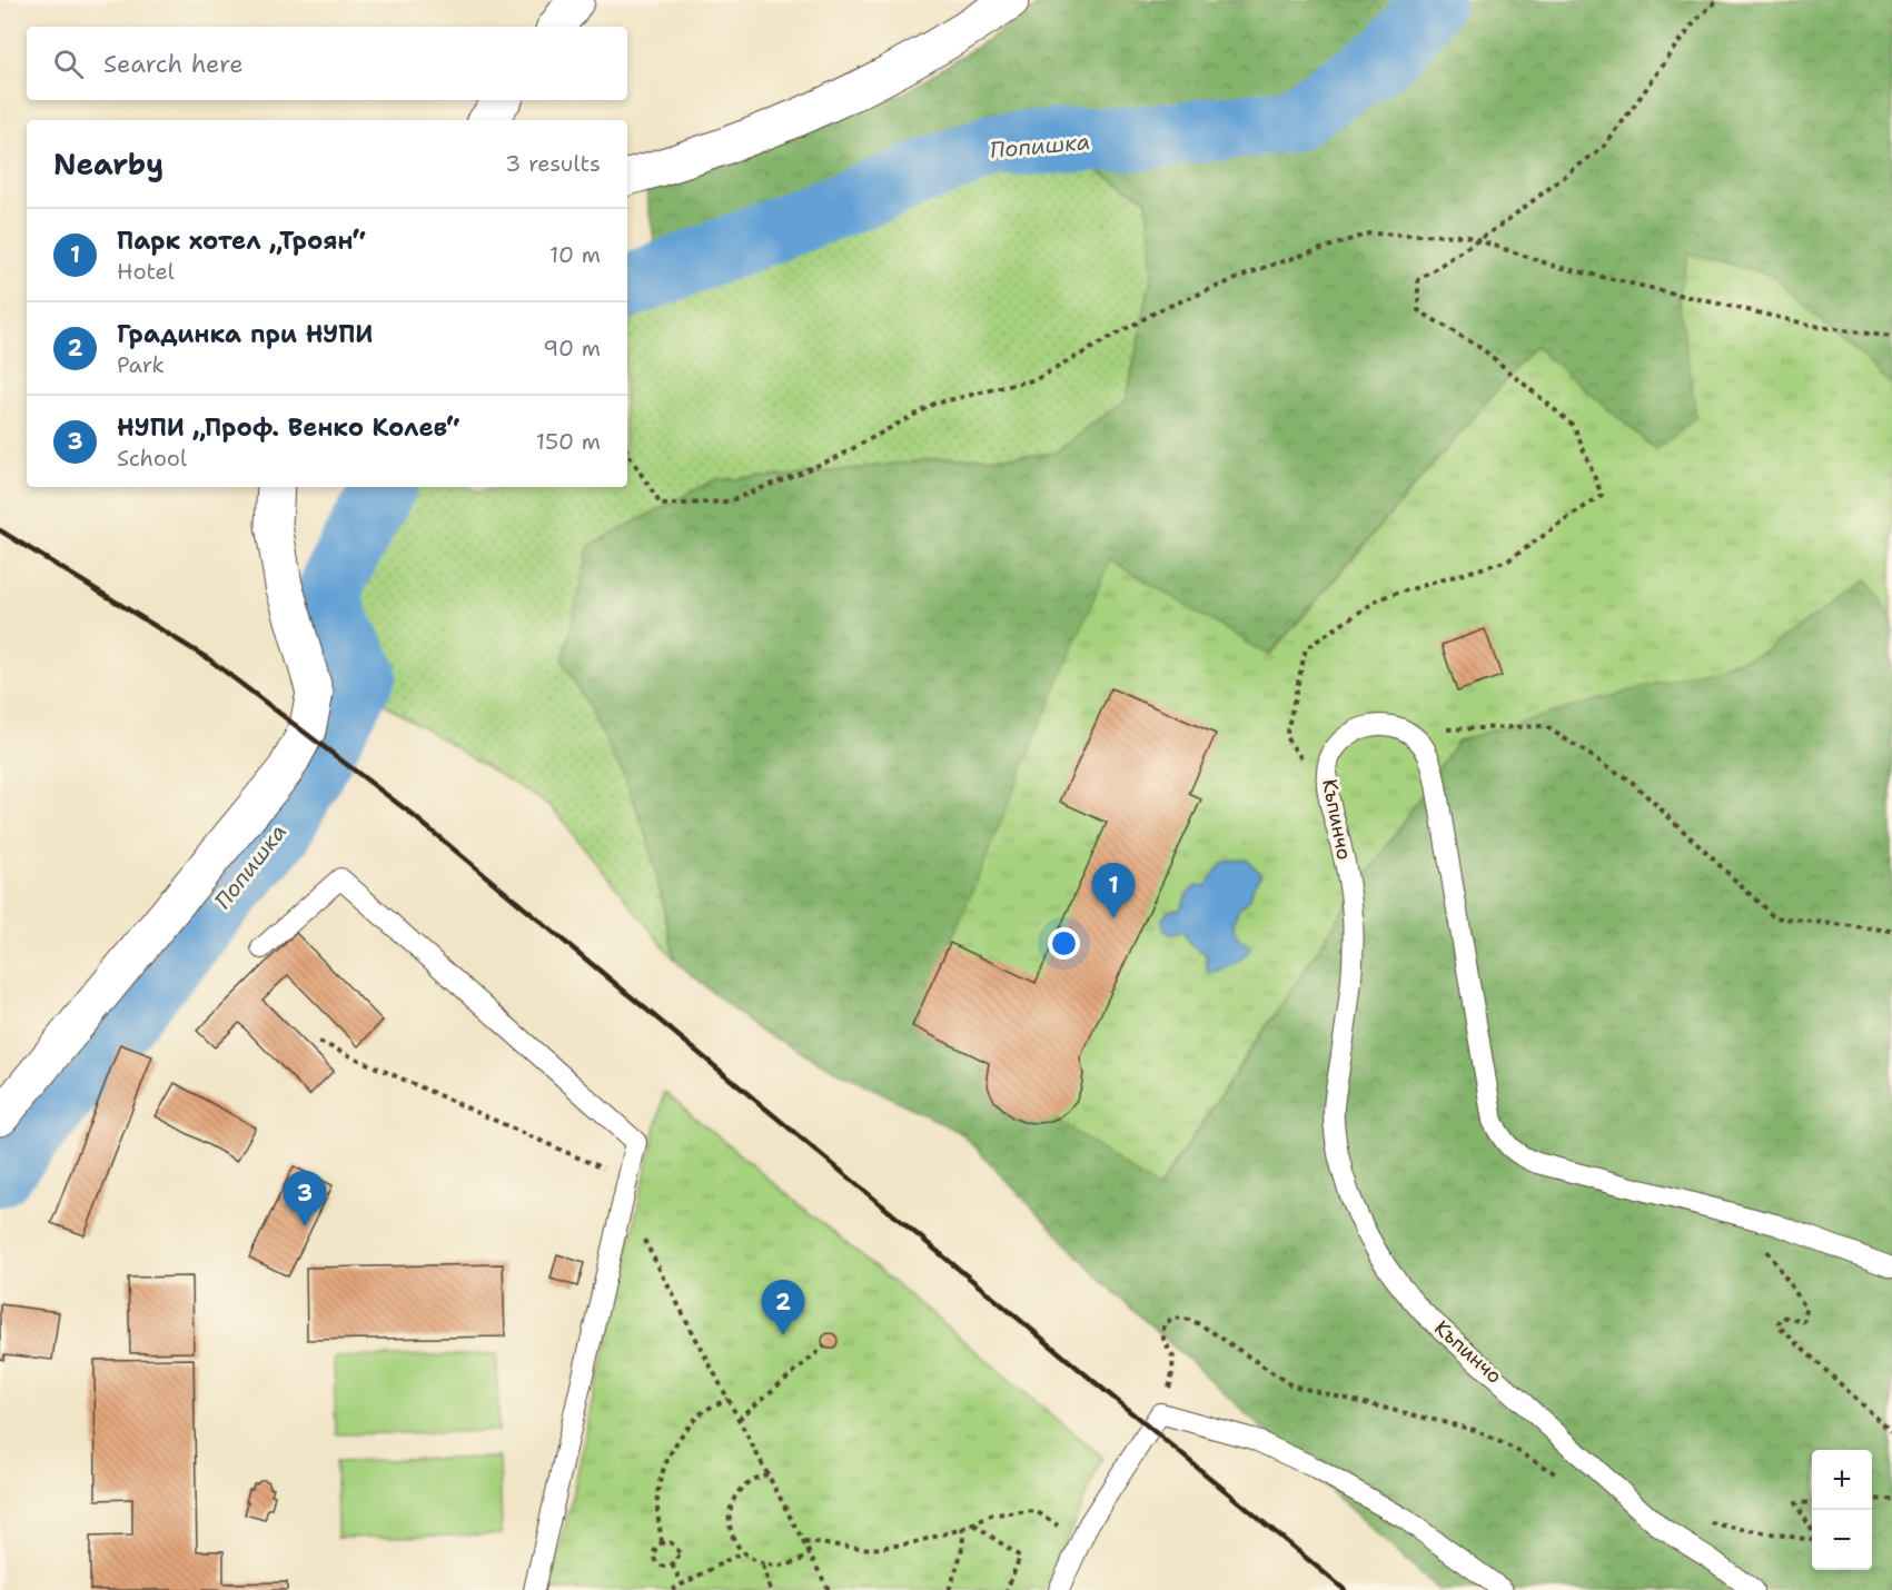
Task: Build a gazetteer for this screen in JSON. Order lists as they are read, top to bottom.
{
  "streets": {
    "lane": ["Къпинчо"]
  },
  "water": ["Попишка"],
  "page": {
    "search": "Search here",
    "heading": ["Nearby", "3 results"],
    "list": [
      {
        "mark": "1",
        "name": "Парк хотел „Троян“",
        "note": "Hotel",
        "value": "10 m"
      },
      {
        "mark": "2",
        "name": "Градинка при НУПИ",
        "note": "Park",
        "value": "90 m"
      },
      {
        "mark": "3",
        "name": "НУПИ „Проф. Венко Колев“",
        "note": "School",
        "value": "150 m"
      }
    ],
    "pins": ["1", "3", "2"],
    "map_buttons": ["+", "−"]
  }
}
